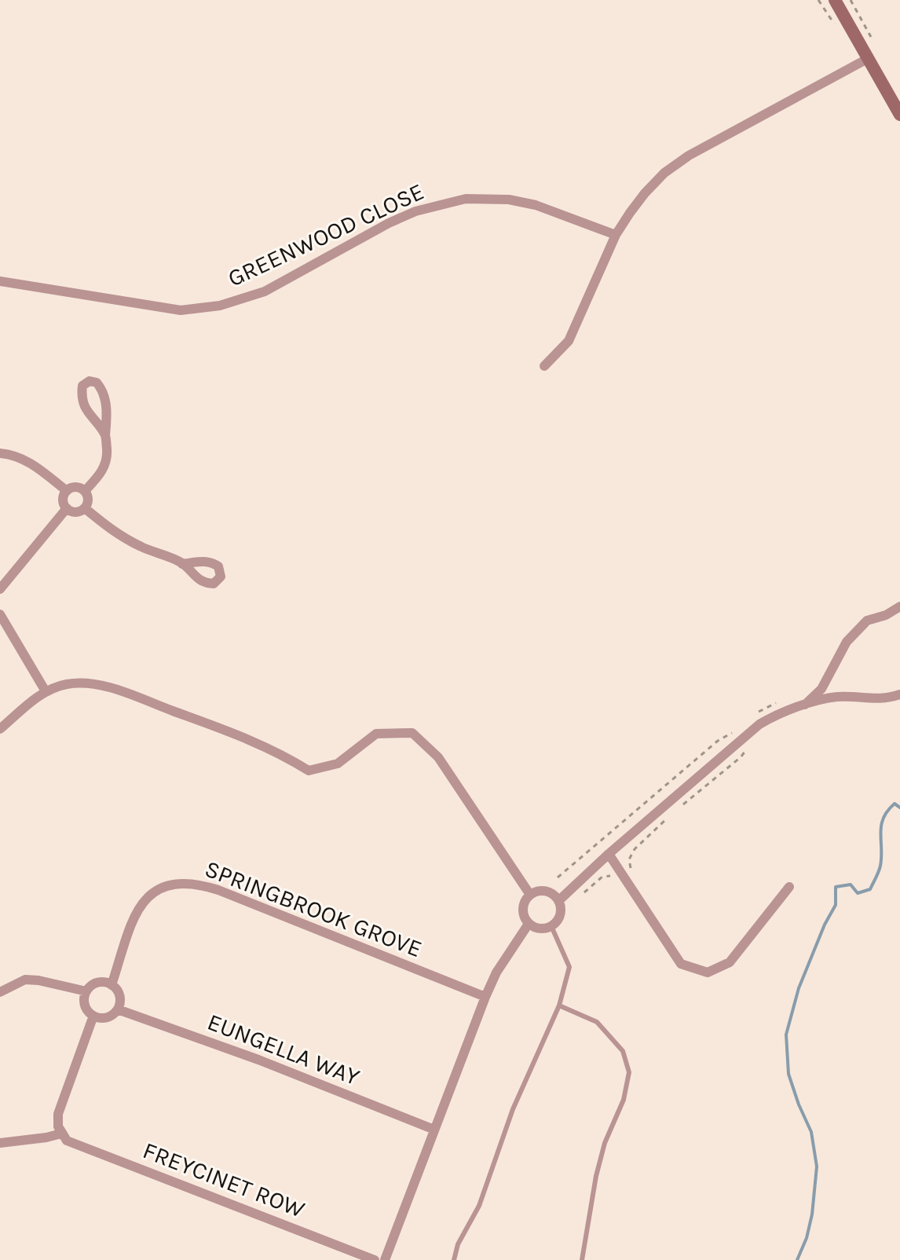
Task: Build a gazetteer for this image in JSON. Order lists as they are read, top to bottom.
{
  "streets": {
    "street": [
      "GREENWOOD CLOSE",
      "SPRINGBROOK GROVE",
      "EUNGELLA WAY",
      "FREYCINET ROW"
    ]
  },
  "crossings": [
    ["SPRINGBROOK GROVE", "EUNGELLA WAY"]
  ]
}
